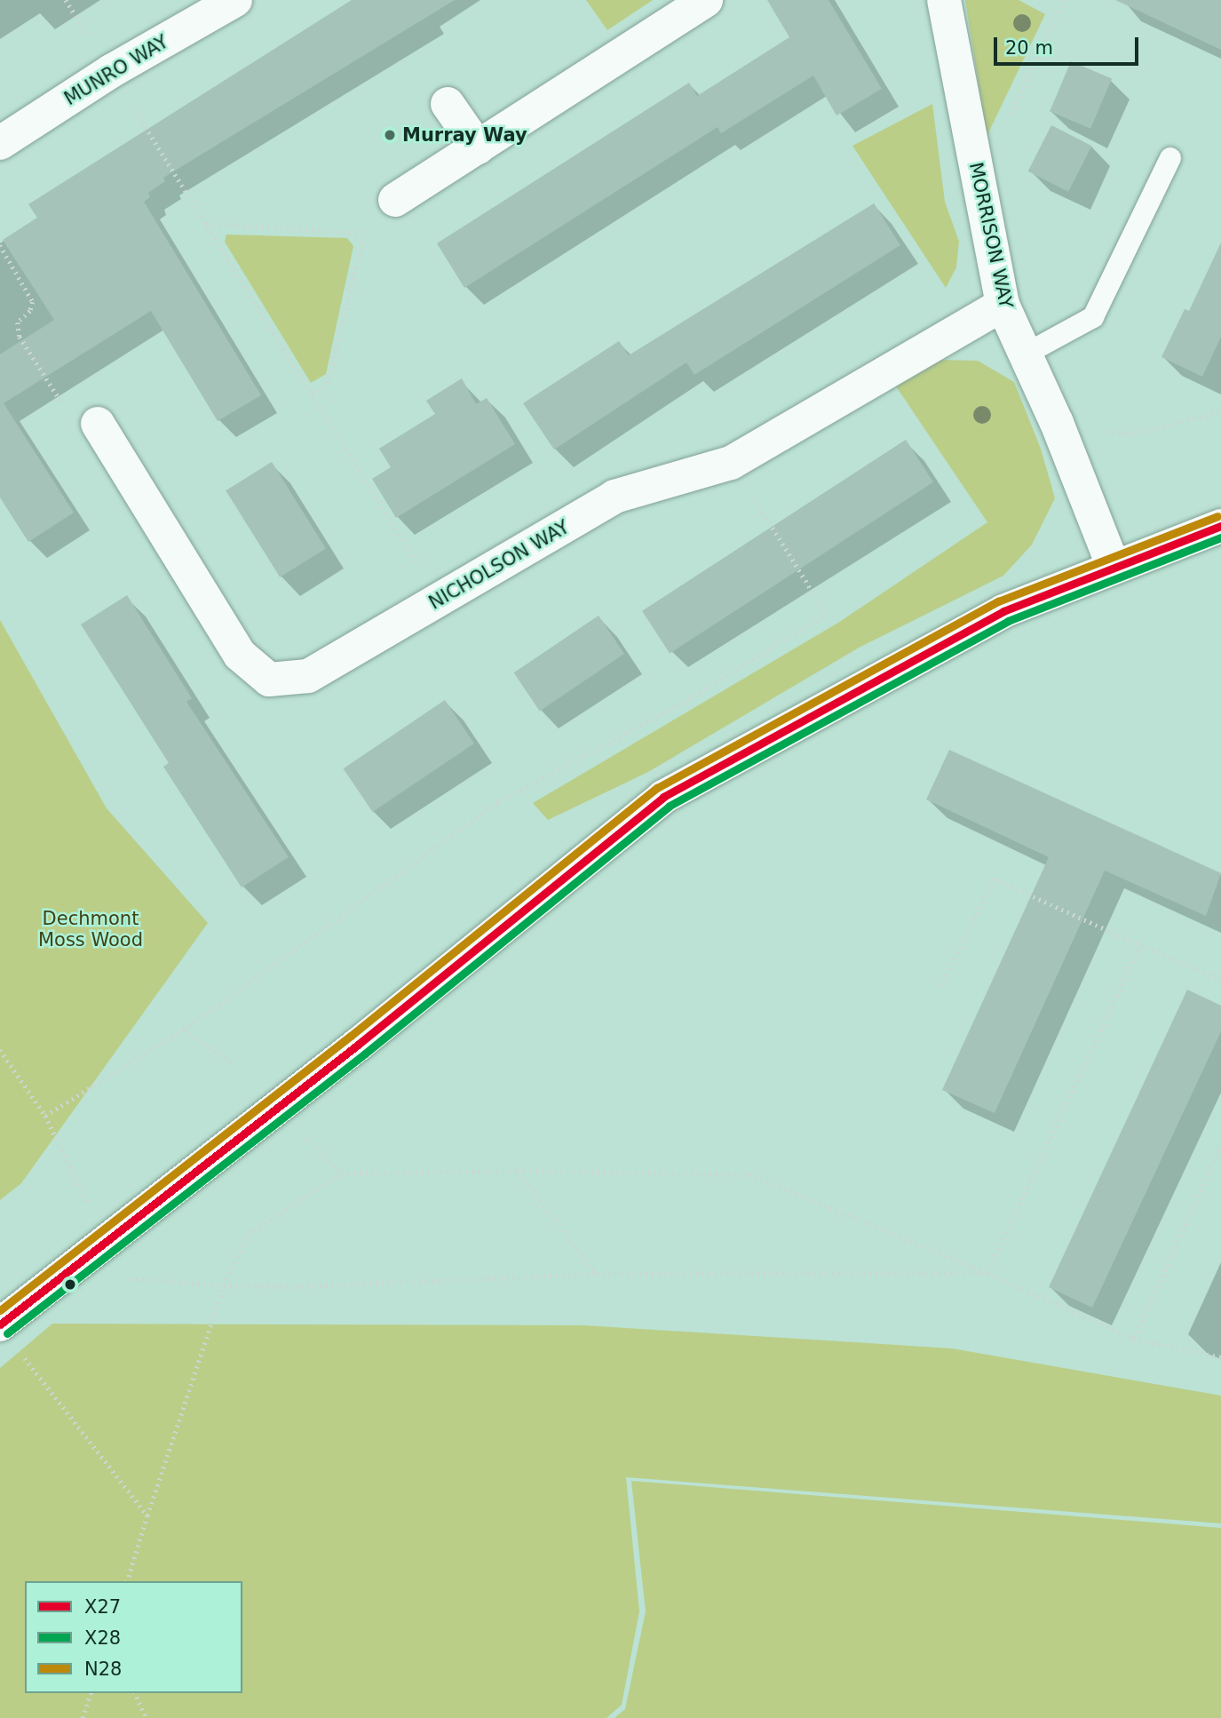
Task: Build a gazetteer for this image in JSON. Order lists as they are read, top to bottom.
{
  "streets": {
    "street": ["MUNRO WAY", "MORRISON WAY", "NICHOLSON WAY"]
  },
  "crossings": [
    ["MORRISON WAY", "NICHOLSON WAY"]
  ],
  "parks": ["Dechmont Moss Wood"],
  "places": ["Murray Way"],
  "lines": ["transit line N28", "transit line X27", "transit line X28"],
  "legend": ["X27", "X28", "N28"],
  "scale_bar": "20 m"
}
